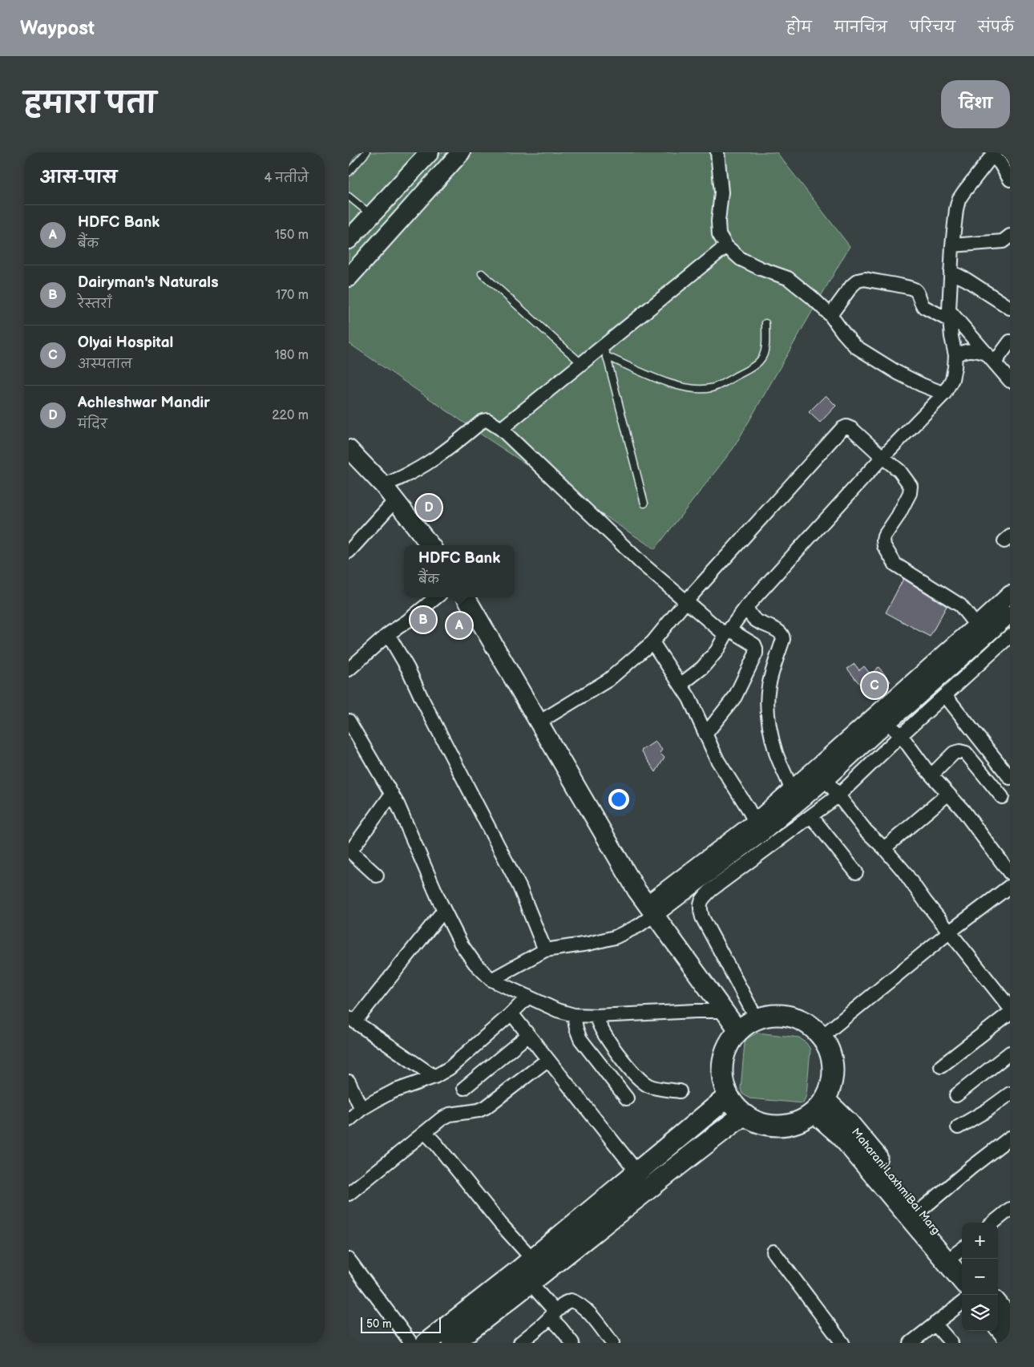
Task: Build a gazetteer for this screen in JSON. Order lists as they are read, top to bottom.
{
  "streets": {
    "main road": ["Maharani LaxhmiBai Marg"]
  },
  "scale_bar": "50 m",
  "page": {
    "header": "Waypost",
    "nav": [
      "होम",
      "मानचित्र",
      "परिचय",
      "संपर्क"
    ],
    "title": "हमारा पता",
    "buttons": "दिशा",
    "heading": ["आस-पास", "4 नतीजे"],
    "list": [
      {
        "mark": "A",
        "name": "HDFC Bank",
        "note": "बैंक",
        "value": "150 m"
      },
      {
        "mark": "B",
        "name": "Dairyman's Naturals",
        "note": "रेस्तराँ",
        "value": "170 m"
      },
      {
        "mark": "C",
        "name": "Olyai Hospital",
        "note": "अस्पताल",
        "value": "180 m"
      },
      {
        "mark": "D",
        "name": "Achleshwar Mandir",
        "note": "मंदिर",
        "value": "220 m"
      }
    ],
    "pins": [
      "D",
      "B",
      "A",
      "C"
    ],
    "popup": ["HDFC Bank", "बैंक"],
    "map_buttons": ["+", "−"],
    "scale": "50 m"
  }
}
